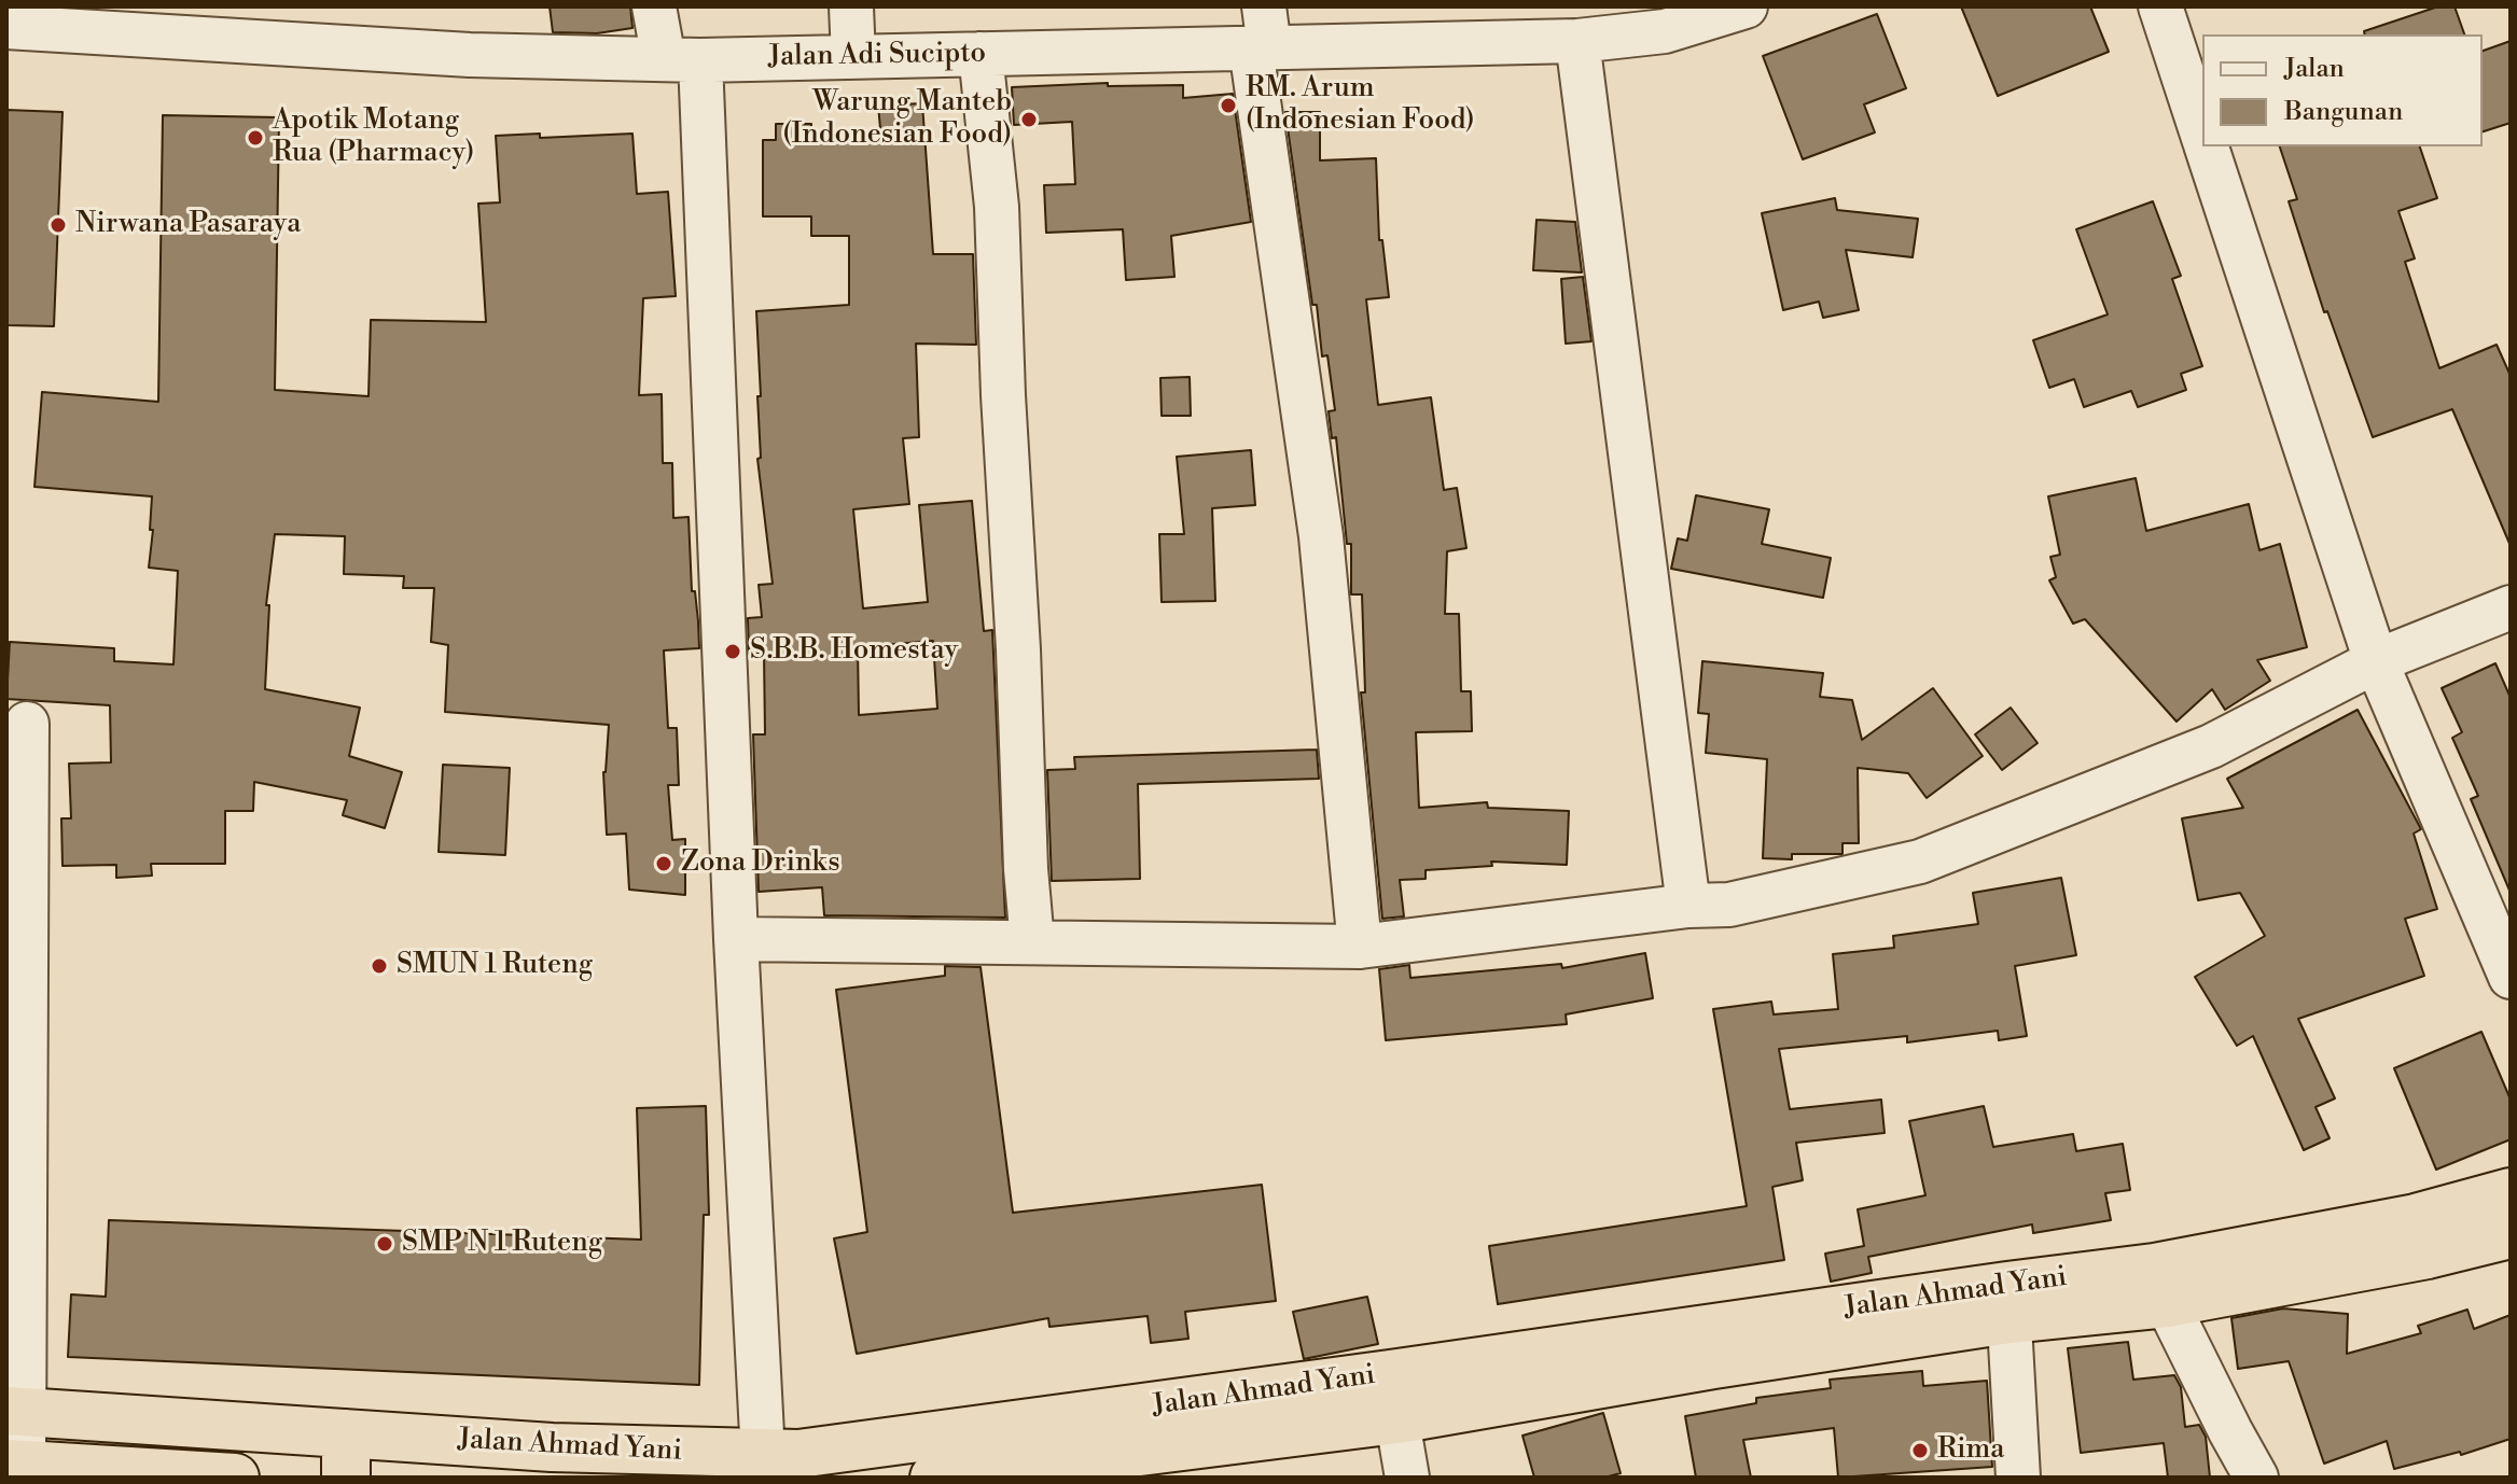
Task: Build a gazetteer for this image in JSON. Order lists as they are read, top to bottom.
{
  "streets": {
    "highway": ["Jalan Ahmad Yani"],
    "street": ["Jalan Adi Sucipto"]
  },
  "places": [
    "RM. Arum (Indonesian Food)",
    "Warung Manteb (Indonesian Food)",
    "Apotik Motang Rua (Pharmacy)",
    "Nirwana Pasaraya",
    "S.B.B. Homestay",
    "Zona Drinks",
    "SMUN 1 Ruteng",
    "SMP N 1 Ruteng",
    "Rima"
  ],
  "legend": ["Jalan", "Bangunan"]
}
